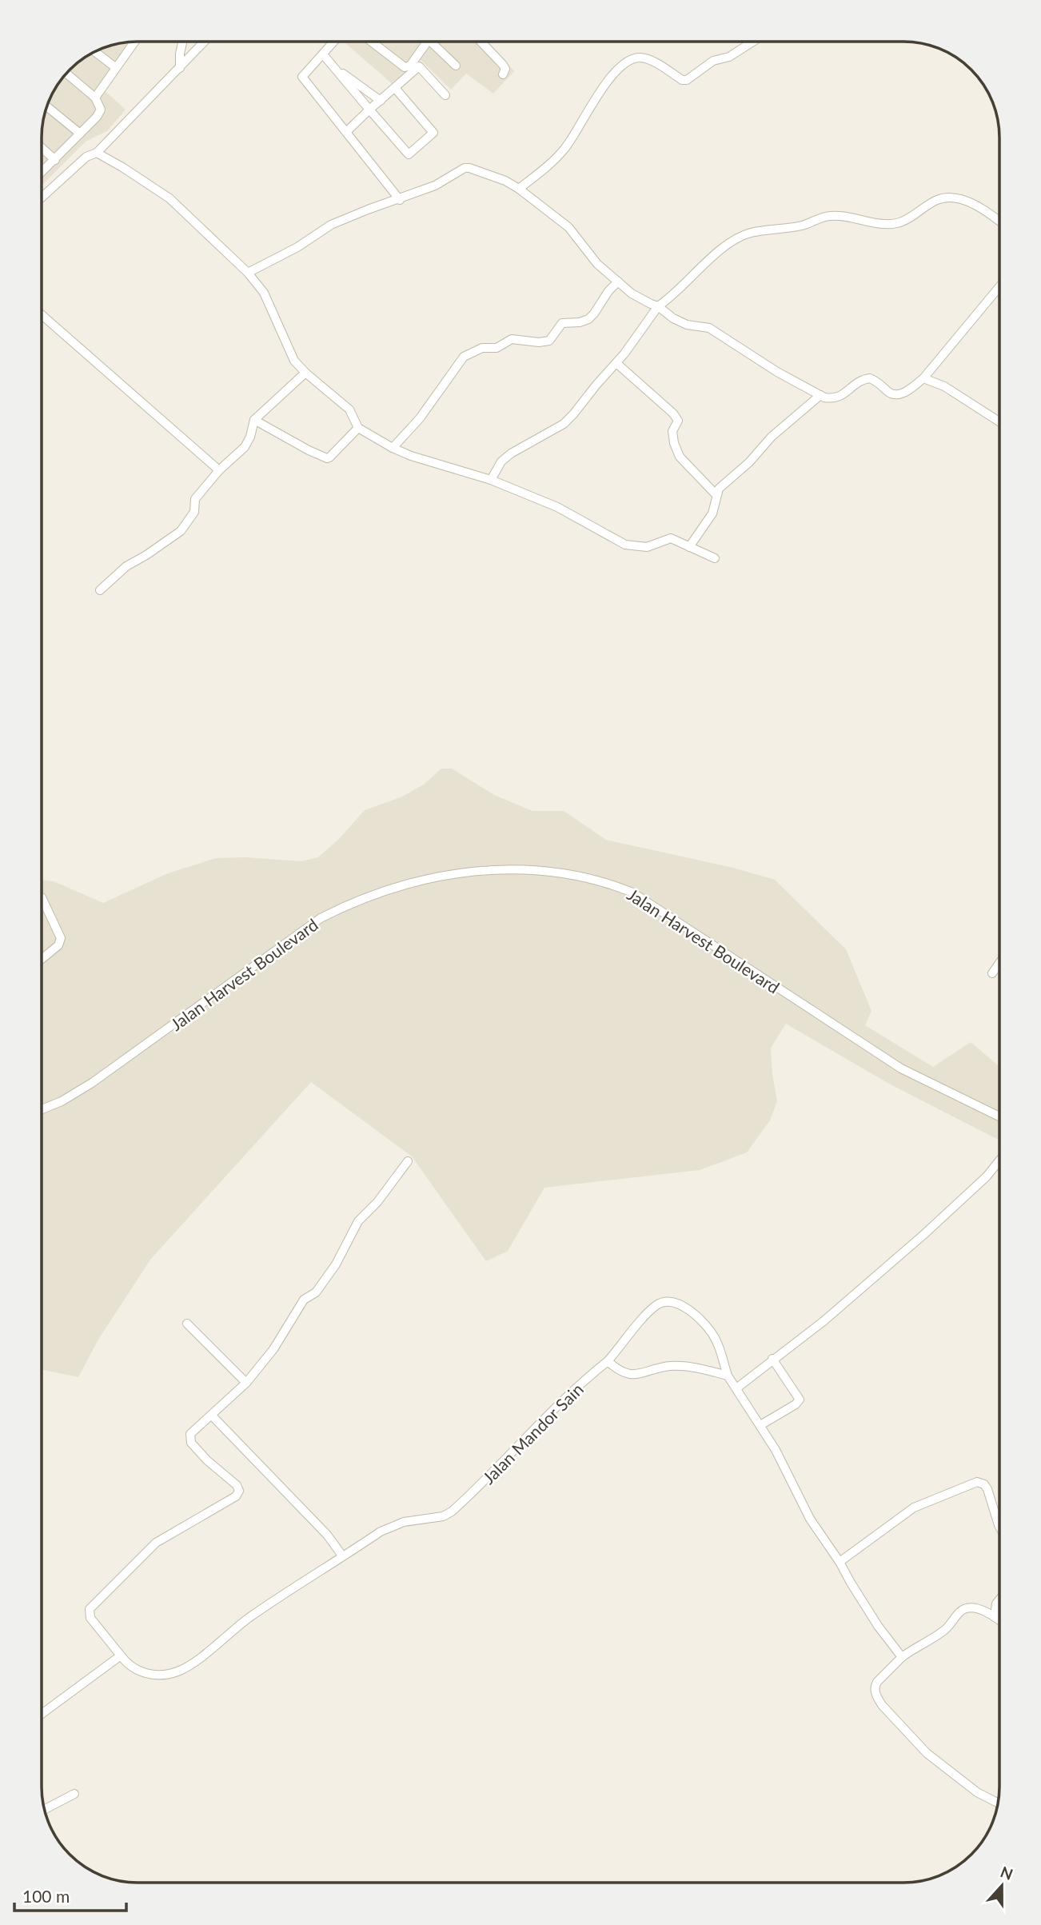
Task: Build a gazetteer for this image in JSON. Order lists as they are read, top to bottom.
{
  "streets": {
    "street": ["Jalan Harvest Boulevard", "Jalan Mandor Sain"]
  },
  "scale_bar": "100 m",
  "north": "top"
}
